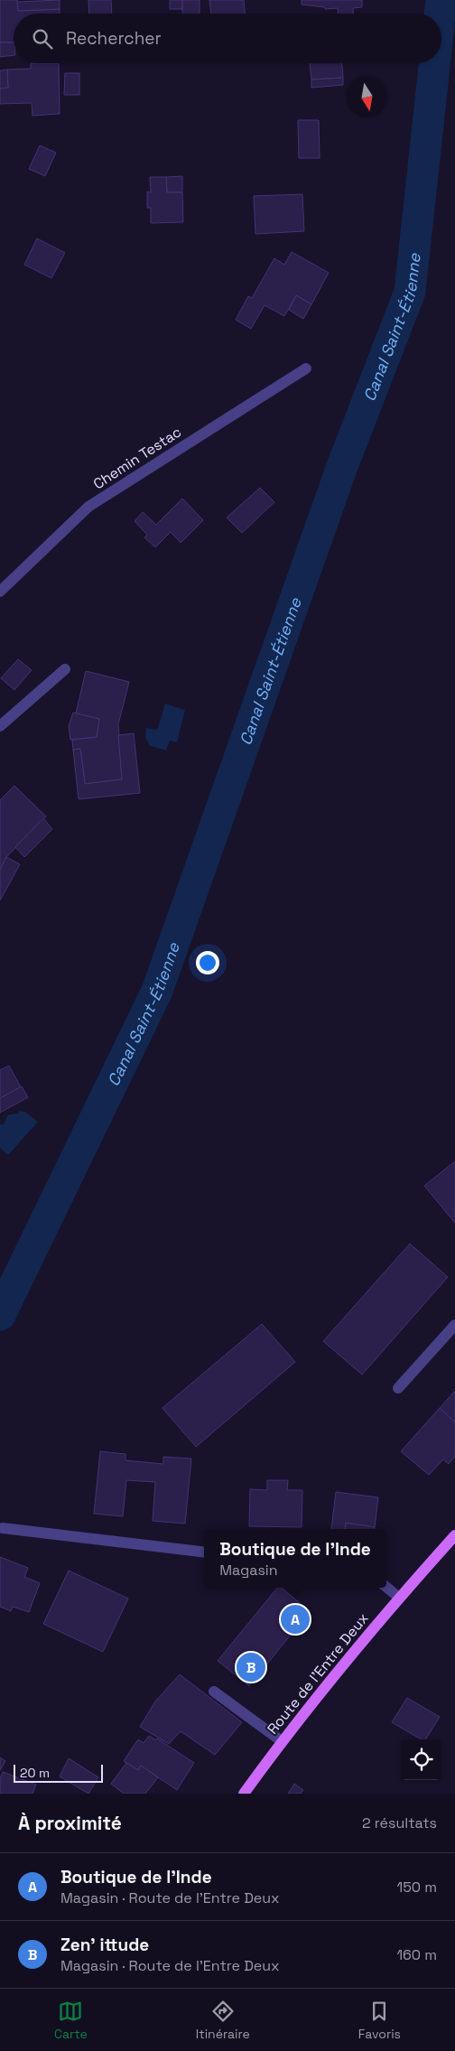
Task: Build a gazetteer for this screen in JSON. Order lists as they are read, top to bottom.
{
  "streets": {
    "main road": ["Route de l'Entre Deux"],
    "street": ["Chemin Testac"]
  },
  "water": ["Canal Saint-Étienne"],
  "scale_bar": "20 m",
  "north": "bottom",
  "page": {
    "search": "Rechercher",
    "popup": ["Boutique de l'Inde", "Magasin"],
    "pins": ["A", "B"],
    "scale": "20 m",
    "heading": ["À proximité", "2 résultats"],
    "list": [
      {
        "mark": "A",
        "name": "Boutique de l'Inde",
        "note": "Magasin · Route de l'Entre Deux",
        "value": "150 m"
      },
      {
        "mark": "B",
        "name": "Zen' ittude",
        "note": "Magasin · Route de l'Entre Deux",
        "value": "160 m"
      }
    ],
    "nav": ["Carte", "Itinéraire", "Favoris"]
  }
}
